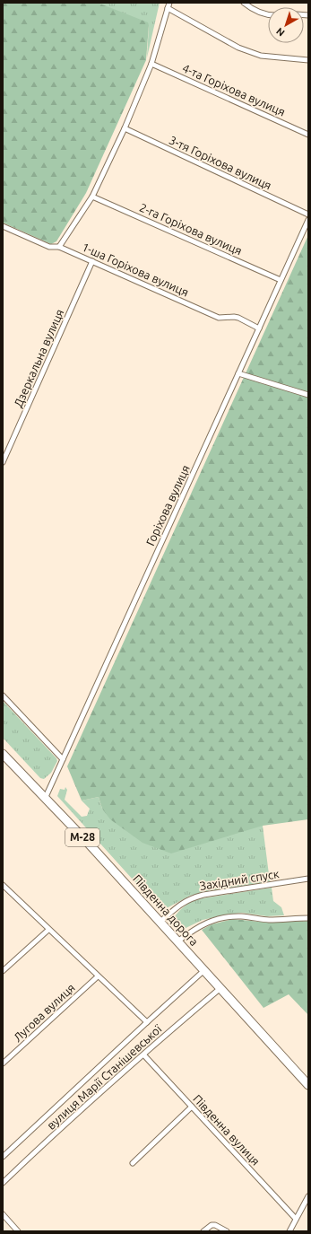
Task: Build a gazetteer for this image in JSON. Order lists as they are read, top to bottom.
{
  "streets": {
    "highway": ["М-28", "Південна дорога"],
    "street": [
      "4-та Горіхова вулиця",
      "3-тя Горіхова вулиця",
      "2-га Горіхова вулиця",
      "1-ша Горіхова вулиця",
      "Дзеркальна вулиця",
      "Горіхова вулиця",
      "Західний спуск",
      "Лугова вулиця",
      "вулиця Марії Станішевської",
      "Південна вулиця"
    ]
  },
  "crossings": [
    ["2-га Горіхова вулиця", "Горіхова вулиця"],
    ["1-ша Горіхова вулиця", "Дзеркальна вулиця"],
    ["1-ша Горіхова вулиця", "Горіхова вулиця"],
    ["Горіхова вулиця", "Південна дорога"],
    ["Західний спуск", "Південна дорога"],
    ["Південна дорога", "вулиця Марії Станішевської"],
    ["вулиця Марії Станішевської", "Південна вулиця"]
  ],
  "north": "bottom left"
}
